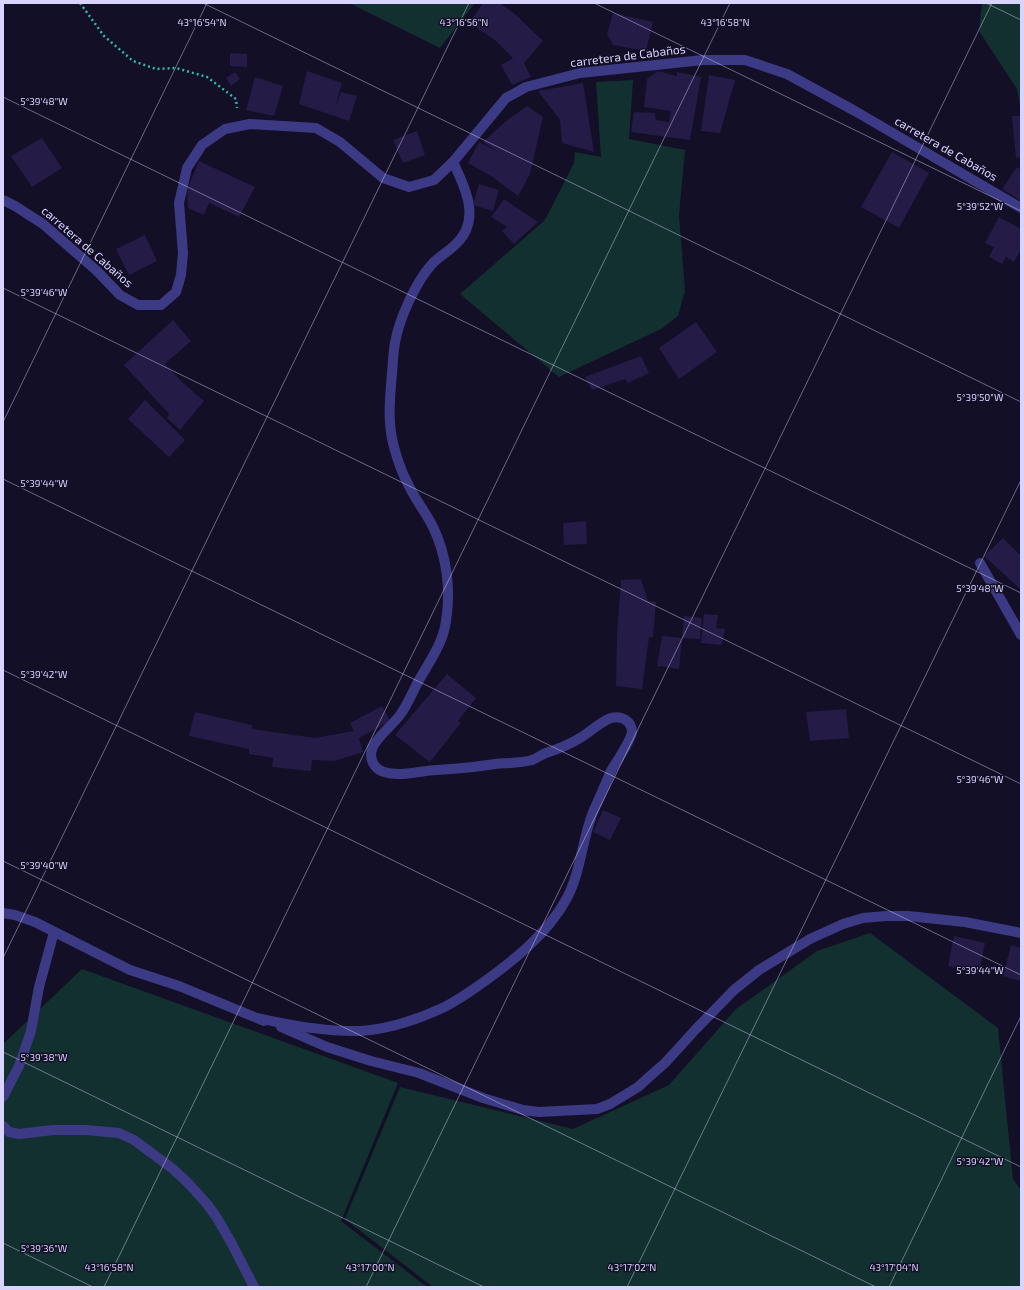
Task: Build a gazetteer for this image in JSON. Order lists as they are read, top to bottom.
{
  "streets": {
    "street": ["carretera de Cabaños"]
  },
  "coordinates": [
    "43°16'56\"N",
    "43°16'54\"N",
    "43°16'58\"N",
    "5°39'48\"W",
    "5°39'52\"W",
    "5°39'46\"W",
    "5°39'50\"W",
    "5°39'44\"W",
    "5°39'42\"W",
    "5°39'40\"W",
    "5°39'38\"W",
    "5°39'36\"W",
    "43°17'00\"N",
    "43°17'02\"N",
    "43°17'04\"N"
  ]
}
